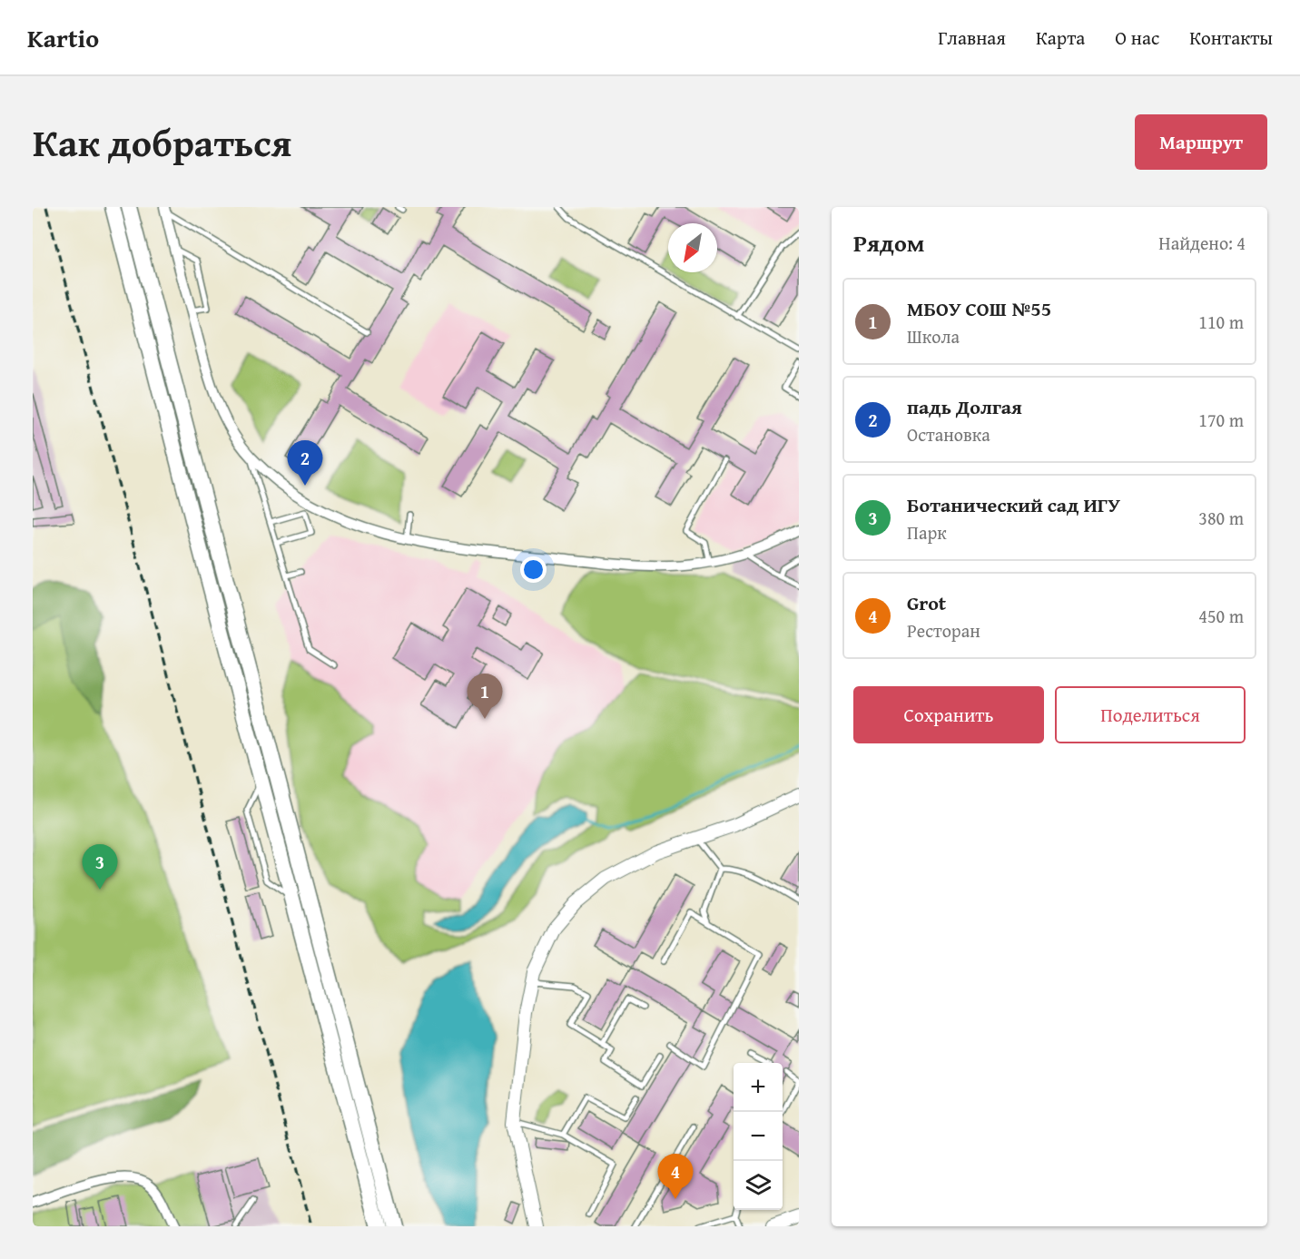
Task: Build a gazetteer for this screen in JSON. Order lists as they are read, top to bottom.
{
  "north": "bottom left",
  "page": {
    "header": "Kartio",
    "nav": [
      "Главная",
      "Карта",
      "О нас",
      "Контакты"
    ],
    "title": "Как добраться",
    "buttons": [
      "Маршрут",
      ["Сохранить", "Поделиться"]
    ],
    "heading": ["Рядом", "Найдено: 4"],
    "list": [
      {
        "mark": "1",
        "name": "МБОУ СОШ №55",
        "note": "Школа",
        "value": "110 m"
      },
      {
        "mark": "2",
        "name": "падь Долгая",
        "note": "Остановка",
        "value": "170 m"
      },
      {
        "mark": "3",
        "name": "Ботанический сад ИГУ",
        "note": "Парк",
        "value": "380 m"
      },
      {
        "mark": "4",
        "name": "Grot",
        "note": "Ресторан",
        "value": "450 m"
      }
    ],
    "pins": [
      "2",
      "1",
      "3",
      "4"
    ],
    "map_buttons": ["+", "−"]
  }
}
